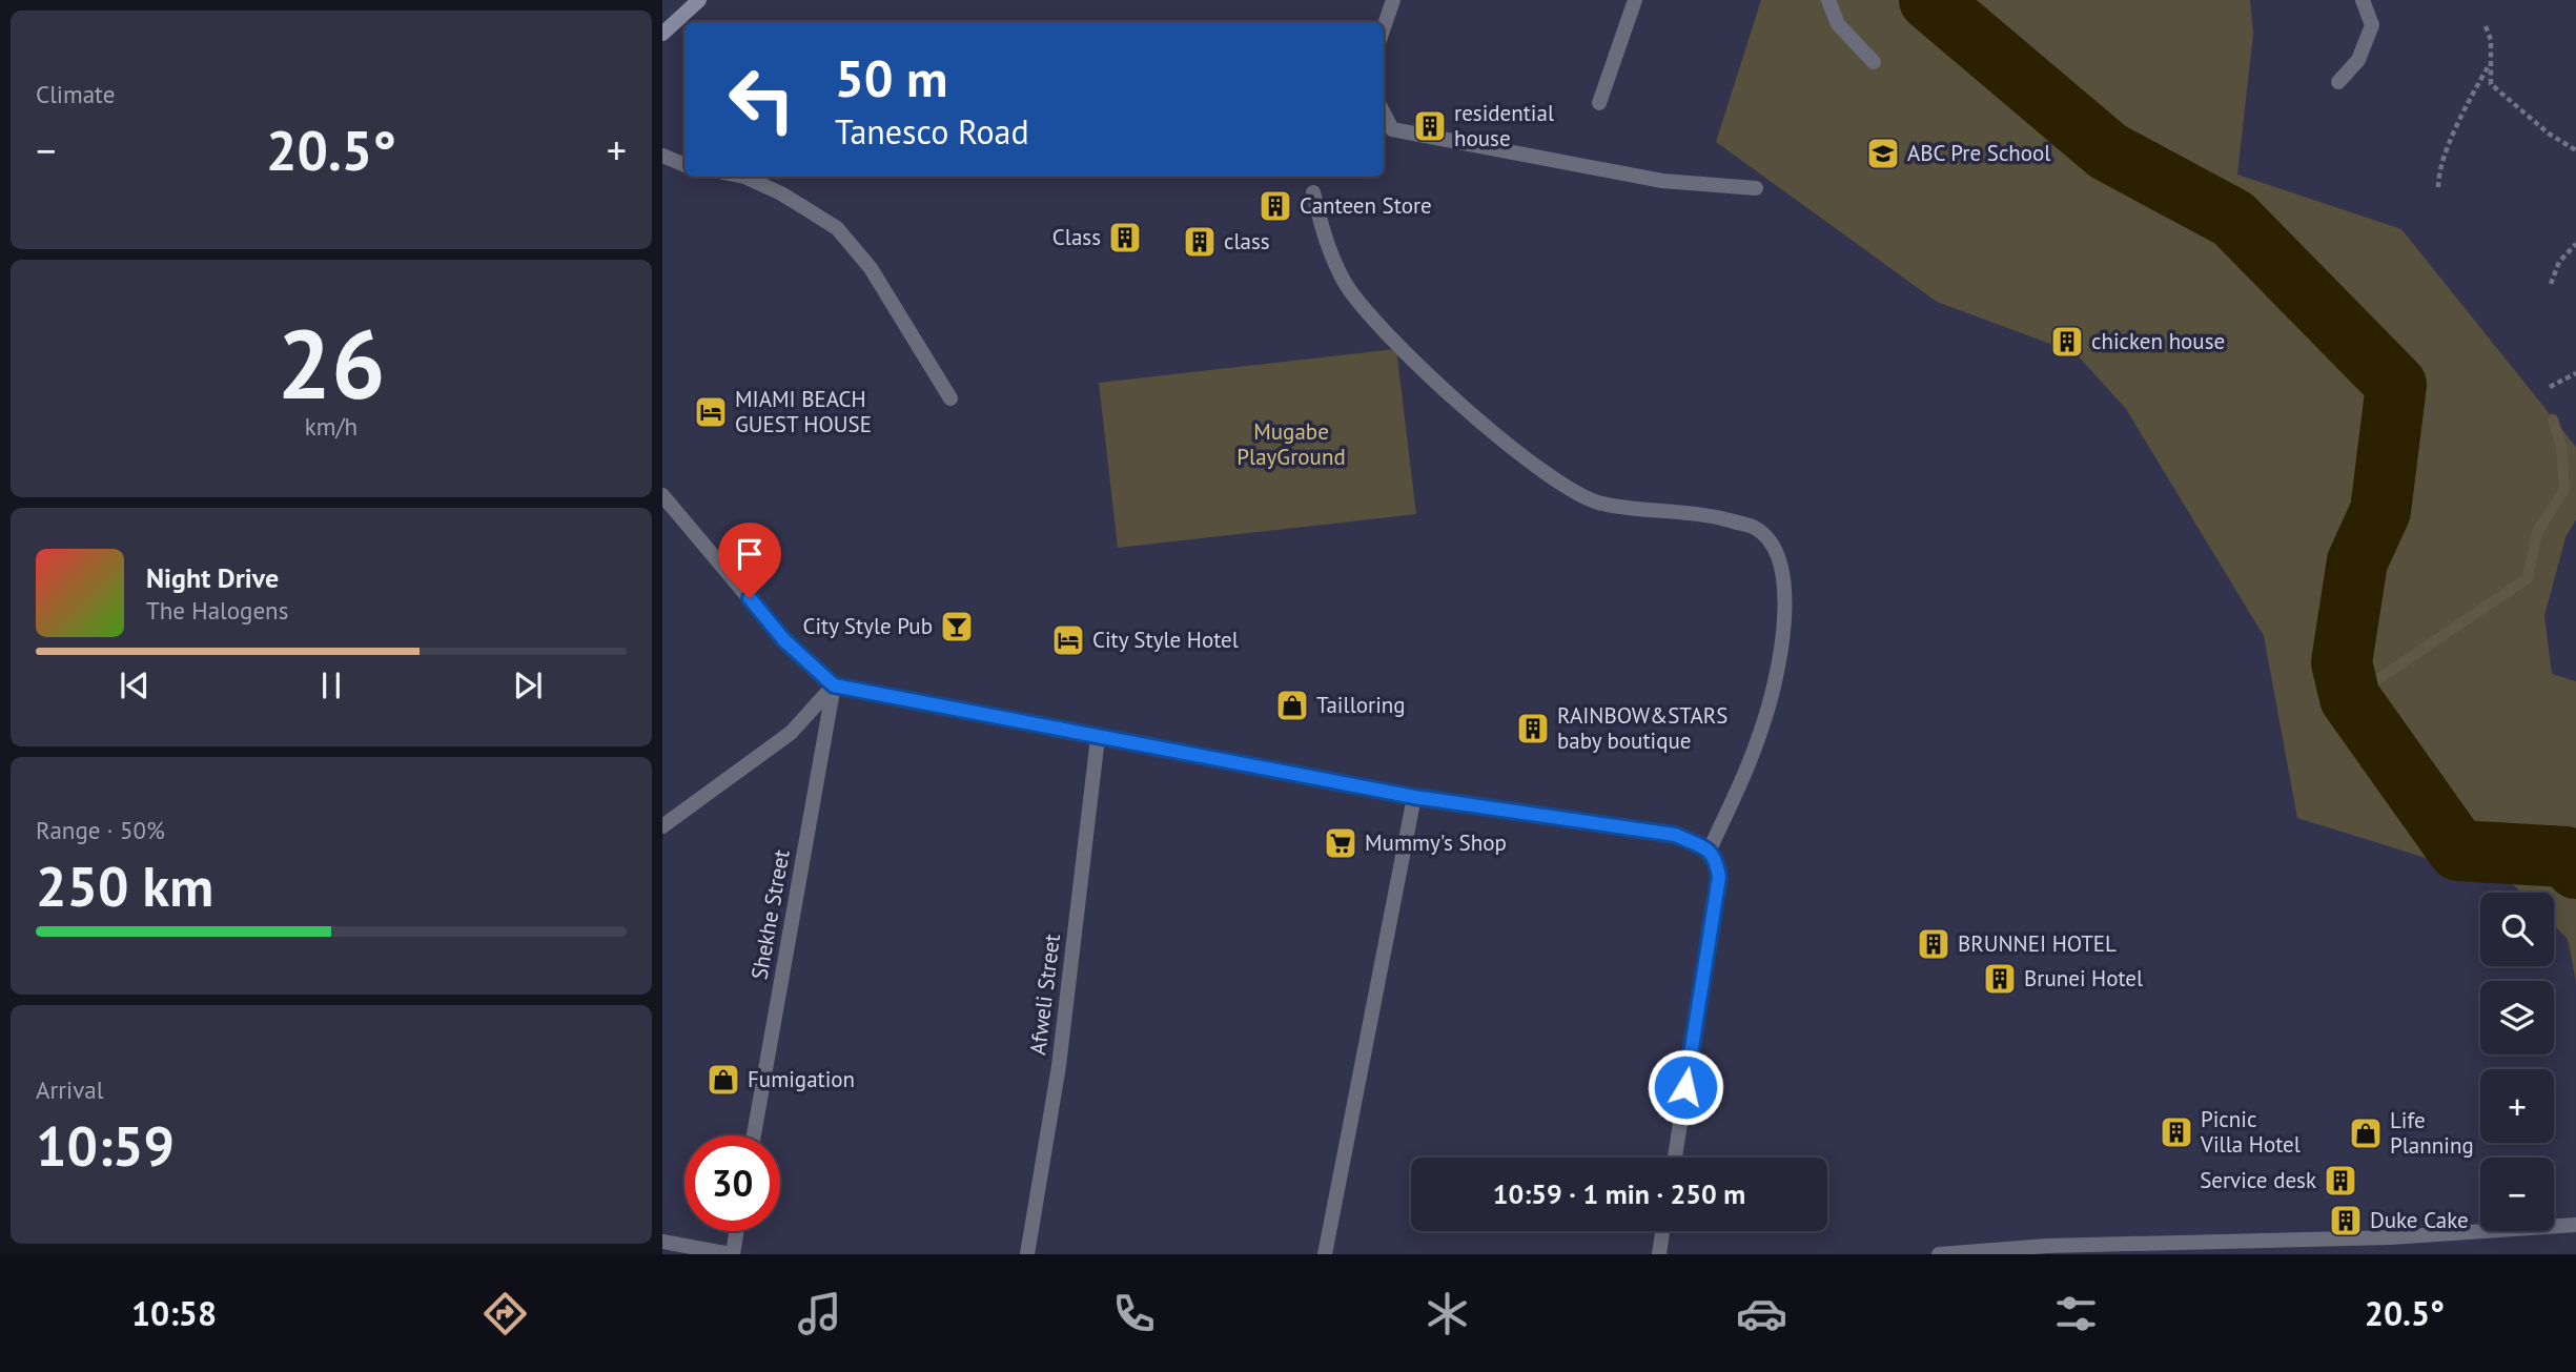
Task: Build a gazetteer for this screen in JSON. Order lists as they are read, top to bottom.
{
  "streets": {
    "street": ["Shekhe Street", "Afweli Street"]
  },
  "parks": ["Mugabe PlayGround"],
  "places": {
    "building": [
      "residential house",
      "Canteen Store",
      "Class",
      "class",
      "chicken house",
      "RAINBOW&STARS baby boutique",
      "BRUNNEI HOTEL",
      "Brunei Hotel",
      "Picnic Villa Hotel",
      "Service desk",
      "Duke Cake"
    ],
    "school or university": ["ABC Pre School"],
    "hotel": ["MIAMI BEACH GUEST HOUSE", "City Style Hotel"],
    "bar": ["City Style Pub"],
    "shop": ["Tailloring", "Fumigation", "Life Planning"],
    "supermarket": ["Mummy's Shop"]
  },
  "page": {
    "tile": [
      "Climate",
      ["26", "km/h"],
      ["Range · 50%", "250 km"],
      ["Arrival", "10:59"]
    ],
    "turn": ["50 m", "Tanesco Road"],
    "heat": ["−", "20.5°", "+"],
    "song": ["Night Drive", "The Halogens"],
    "map_buttons": ["+", "−"],
    "limit": "30",
    "trip": "10:59 · 1 min · 250 m",
    "tabs": ["10:58", "20.5°"]
  }
}
